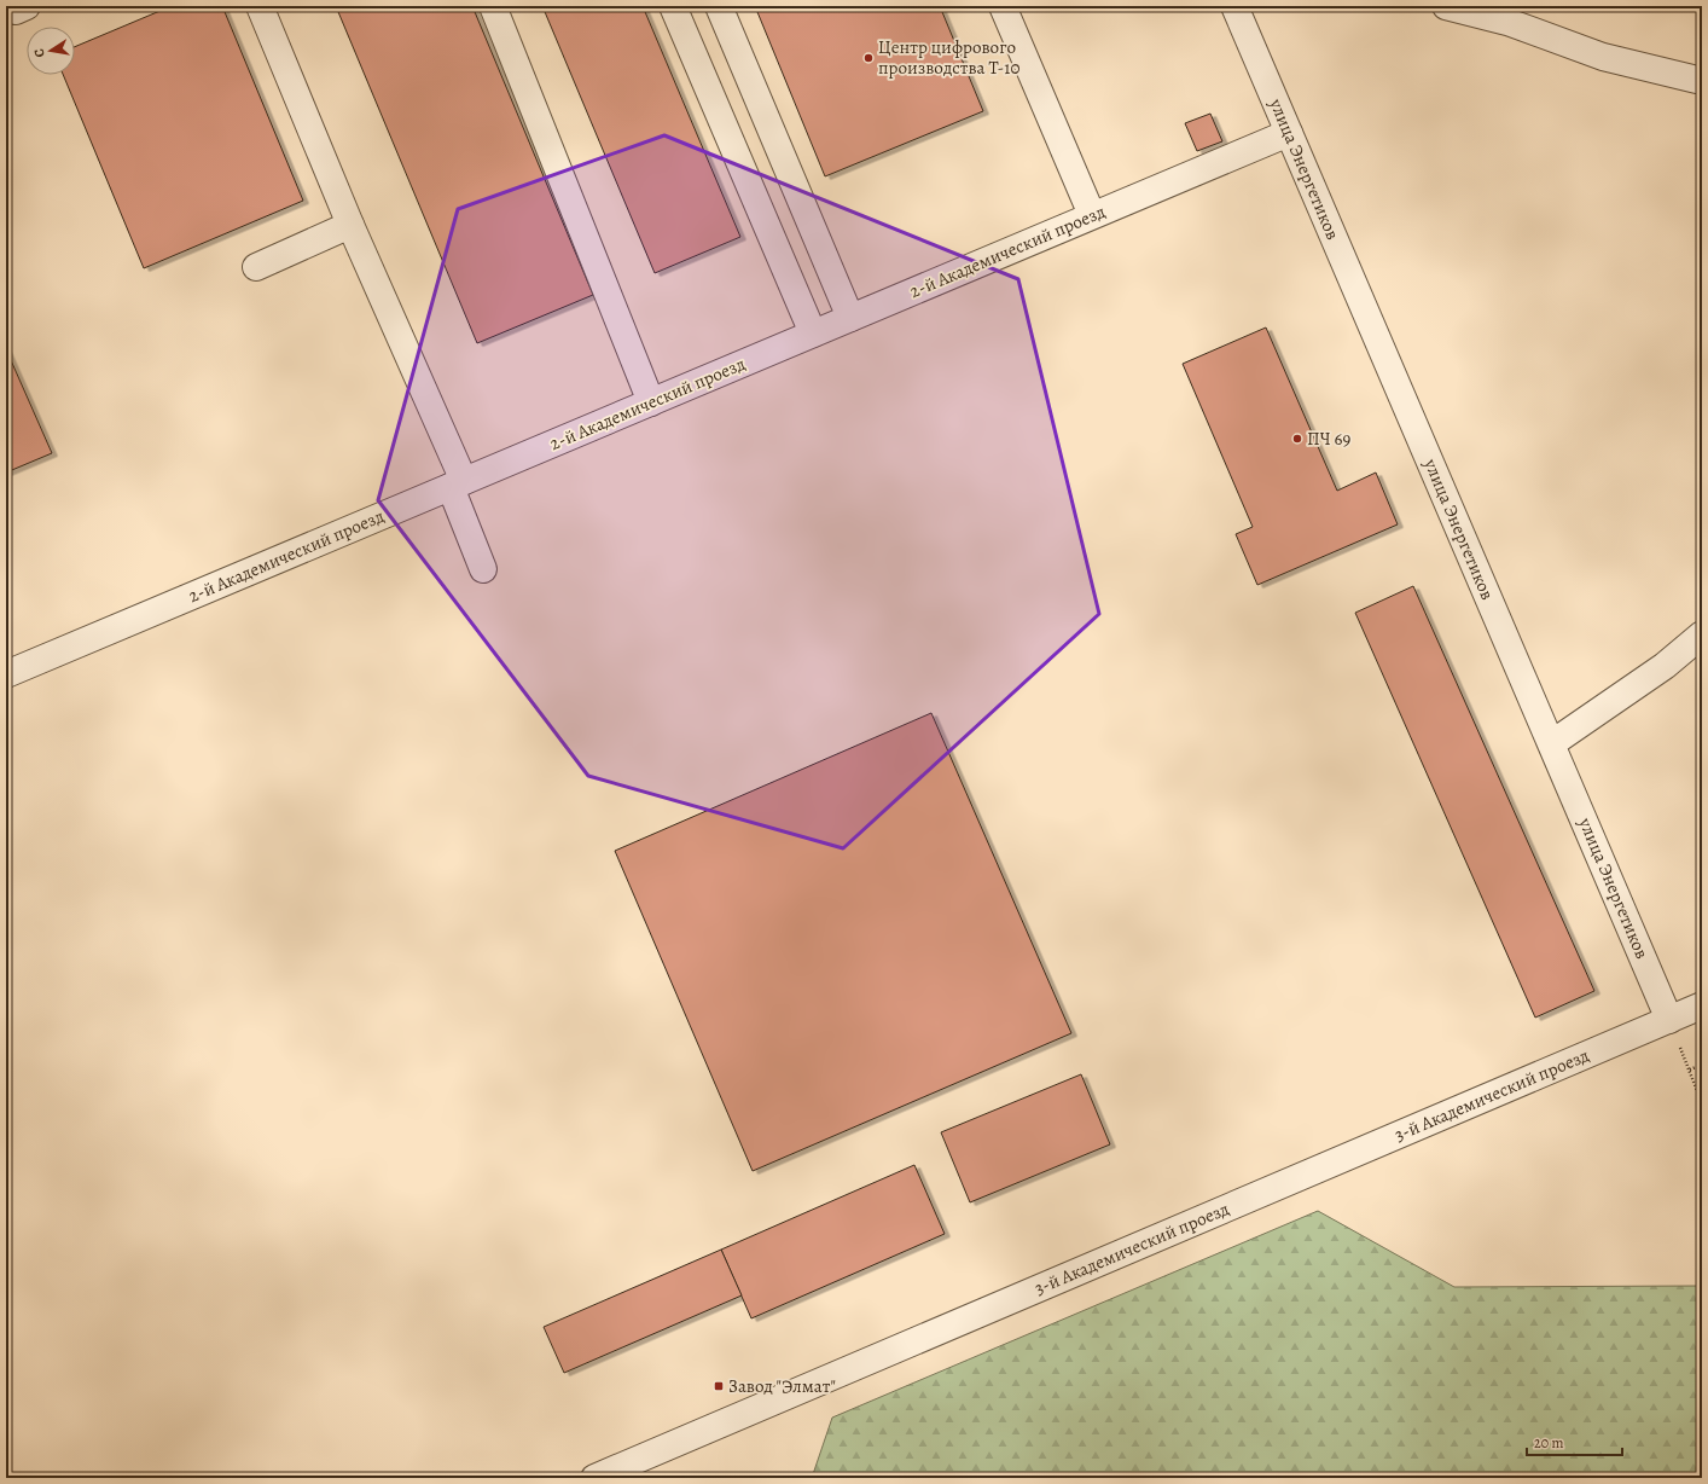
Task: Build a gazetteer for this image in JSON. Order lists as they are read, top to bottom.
{
  "streets": {
    "street": ["улица Энергетиков", "2-й Академический проезд", "3-й Академический проезд"]
  },
  "crossings": [
    ["улица Энергетиков", "2-й Академический проезд"],
    ["улица Энергетиков", "3-й Академический проезд"]
  ],
  "places": {
    "other": ["Центр цифрового производства Т-10", "ПЧ 69"],
    "transit": ["Завод \"Элмат\""]
  },
  "scale_bar": "20 m",
  "north": "left"
}
